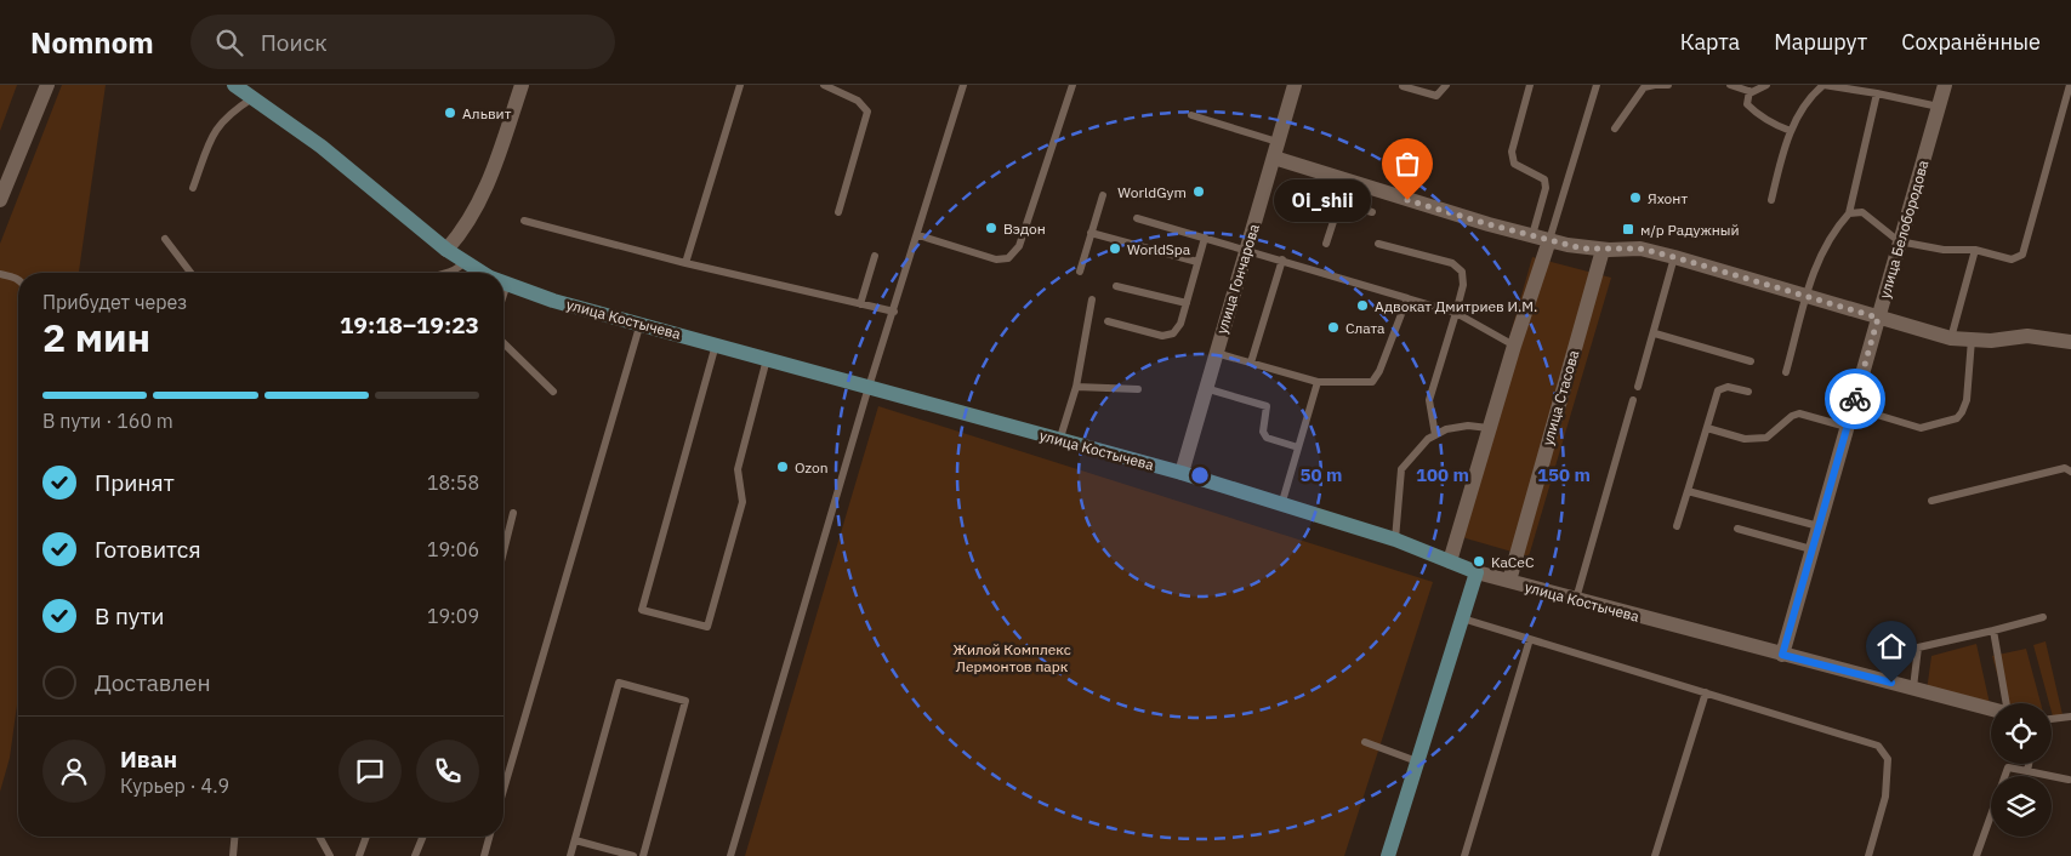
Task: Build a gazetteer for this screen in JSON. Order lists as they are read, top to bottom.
{
  "streets": {
    "street": [
      "улица Белобородова",
      "улица Гончарова",
      "улица Костычева",
      "улица Стасова"
    ]
  },
  "crossings": [
    ["улица Белобородова", "улица Костычева"],
    ["улица Гончарова", "улица Костычева"],
    ["улица Костычева", "улица Стасова"]
  ],
  "parks": ["Жилой Комплекс Лермонтов парк"],
  "places": {
    "other": [
      "Альвит",
      "WorldGym",
      "Яхонт",
      "Oi_shii",
      "Вэдон",
      "WorldSpa",
      "Адвокат Дмитриев И.М.",
      "Слата",
      "Ozon",
      "KaCeC"
    ],
    "transit": ["м/р Радужный"]
  },
  "page": {
    "header": "Nomnom",
    "search": "Поиск",
    "nav": ["Карта", "Маршрут", "Сохранённые"],
    "bubble": "Oi_shii",
    "heading": ["2 мин", "Прибудет через", "19:18–19:23"],
    "panel": ["Иван", "Курьер · 4.9"],
    "bar": "В пути · 160 m",
    "list": [
      ["Принят", "18:58"],
      ["Готовится", "19:06"],
      ["В пути", "19:09"],
      "Доставлен"
    ]
  },
  "rings": ["50 m", "100 m", "150 m"]
}
